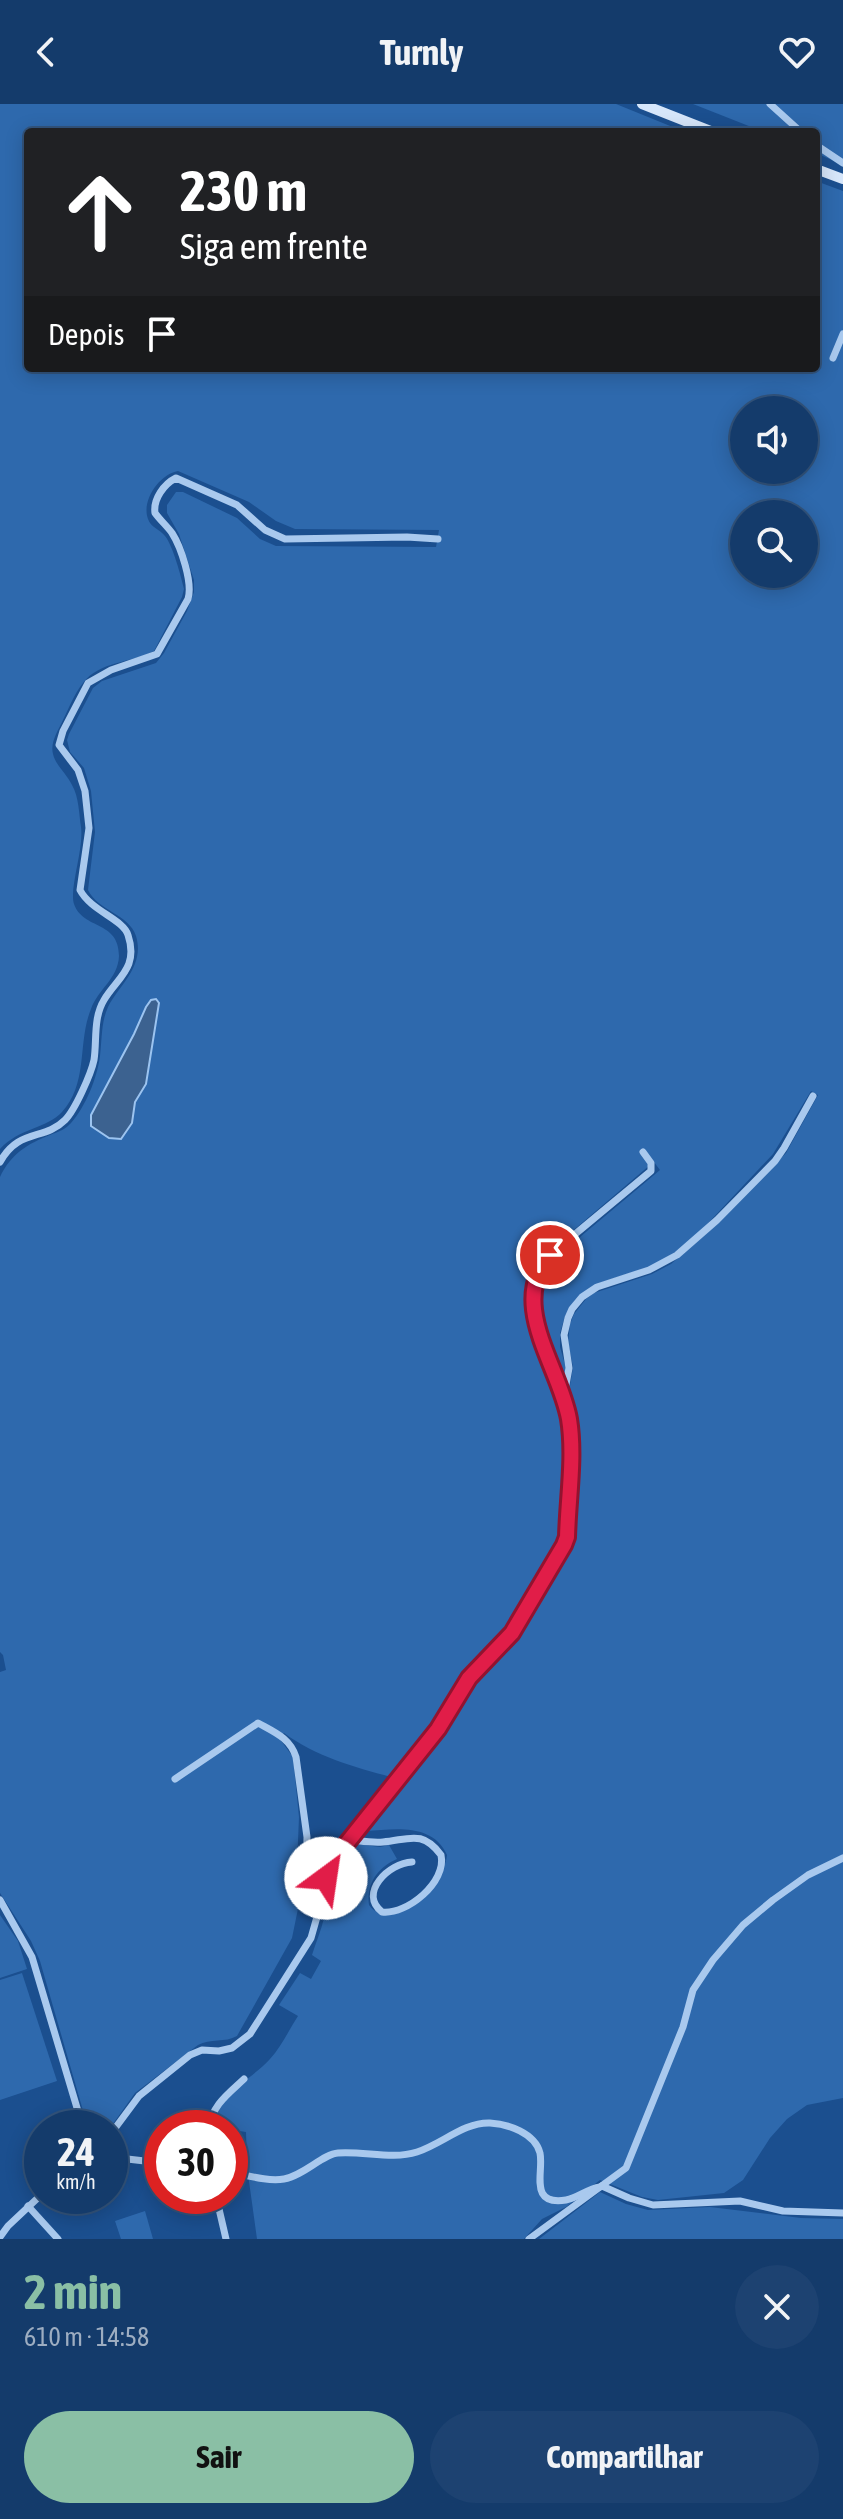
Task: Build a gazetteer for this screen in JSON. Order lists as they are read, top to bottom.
{
  "page": {
    "header": "Turnly",
    "turn": ["230 m", "Siga em frente"],
    "then": "Depois",
    "speed": "24 km/h",
    "limit": "30",
    "heading": ["2 min", "610 m · 14:58"],
    "buttons": ["Sair", "Compartilhar"]
  }
}
